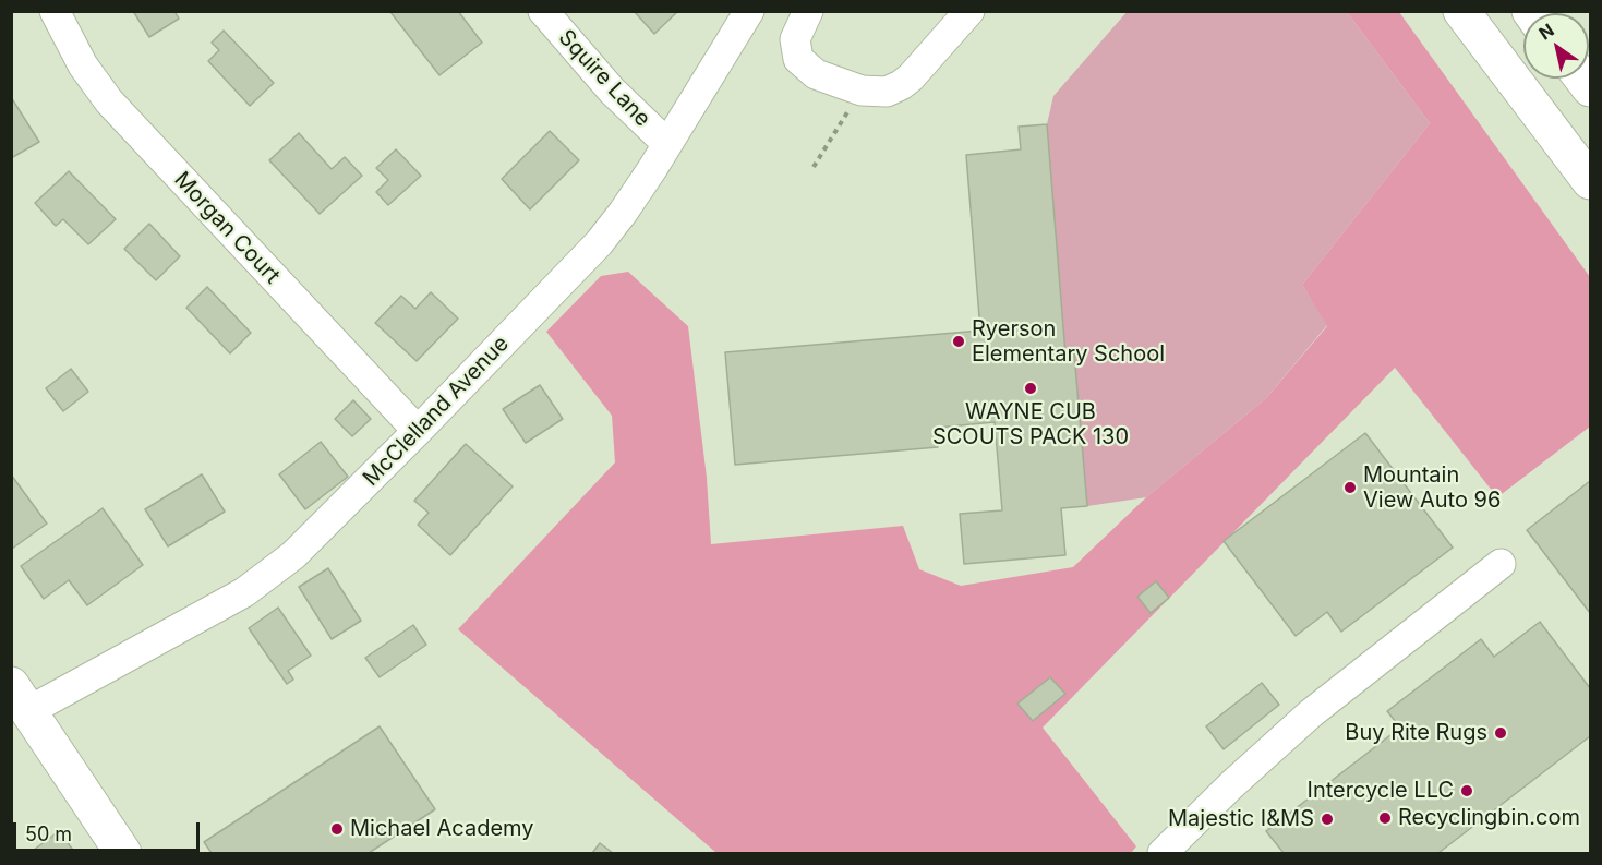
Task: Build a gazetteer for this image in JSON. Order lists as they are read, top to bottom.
{
  "streets": {
    "street": ["Squire Lane", "Morgan Court", "McClelland Avenue"]
  },
  "crossings": [
    ["Squire Lane", "McClelland Avenue"],
    ["Morgan Court", "McClelland Avenue"]
  ],
  "places": [
    "Ryerson Elementary School",
    "WAYNE CUB SCOUTS PACK 130",
    "Mountain View Auto 96",
    "Buy Rite Rugs",
    "Intercycle LLC",
    "Recyclingbin.com",
    "Majestic I&MS",
    "Michael Academy"
  ],
  "scale_bar": "50 m",
  "north": "top left"
}
